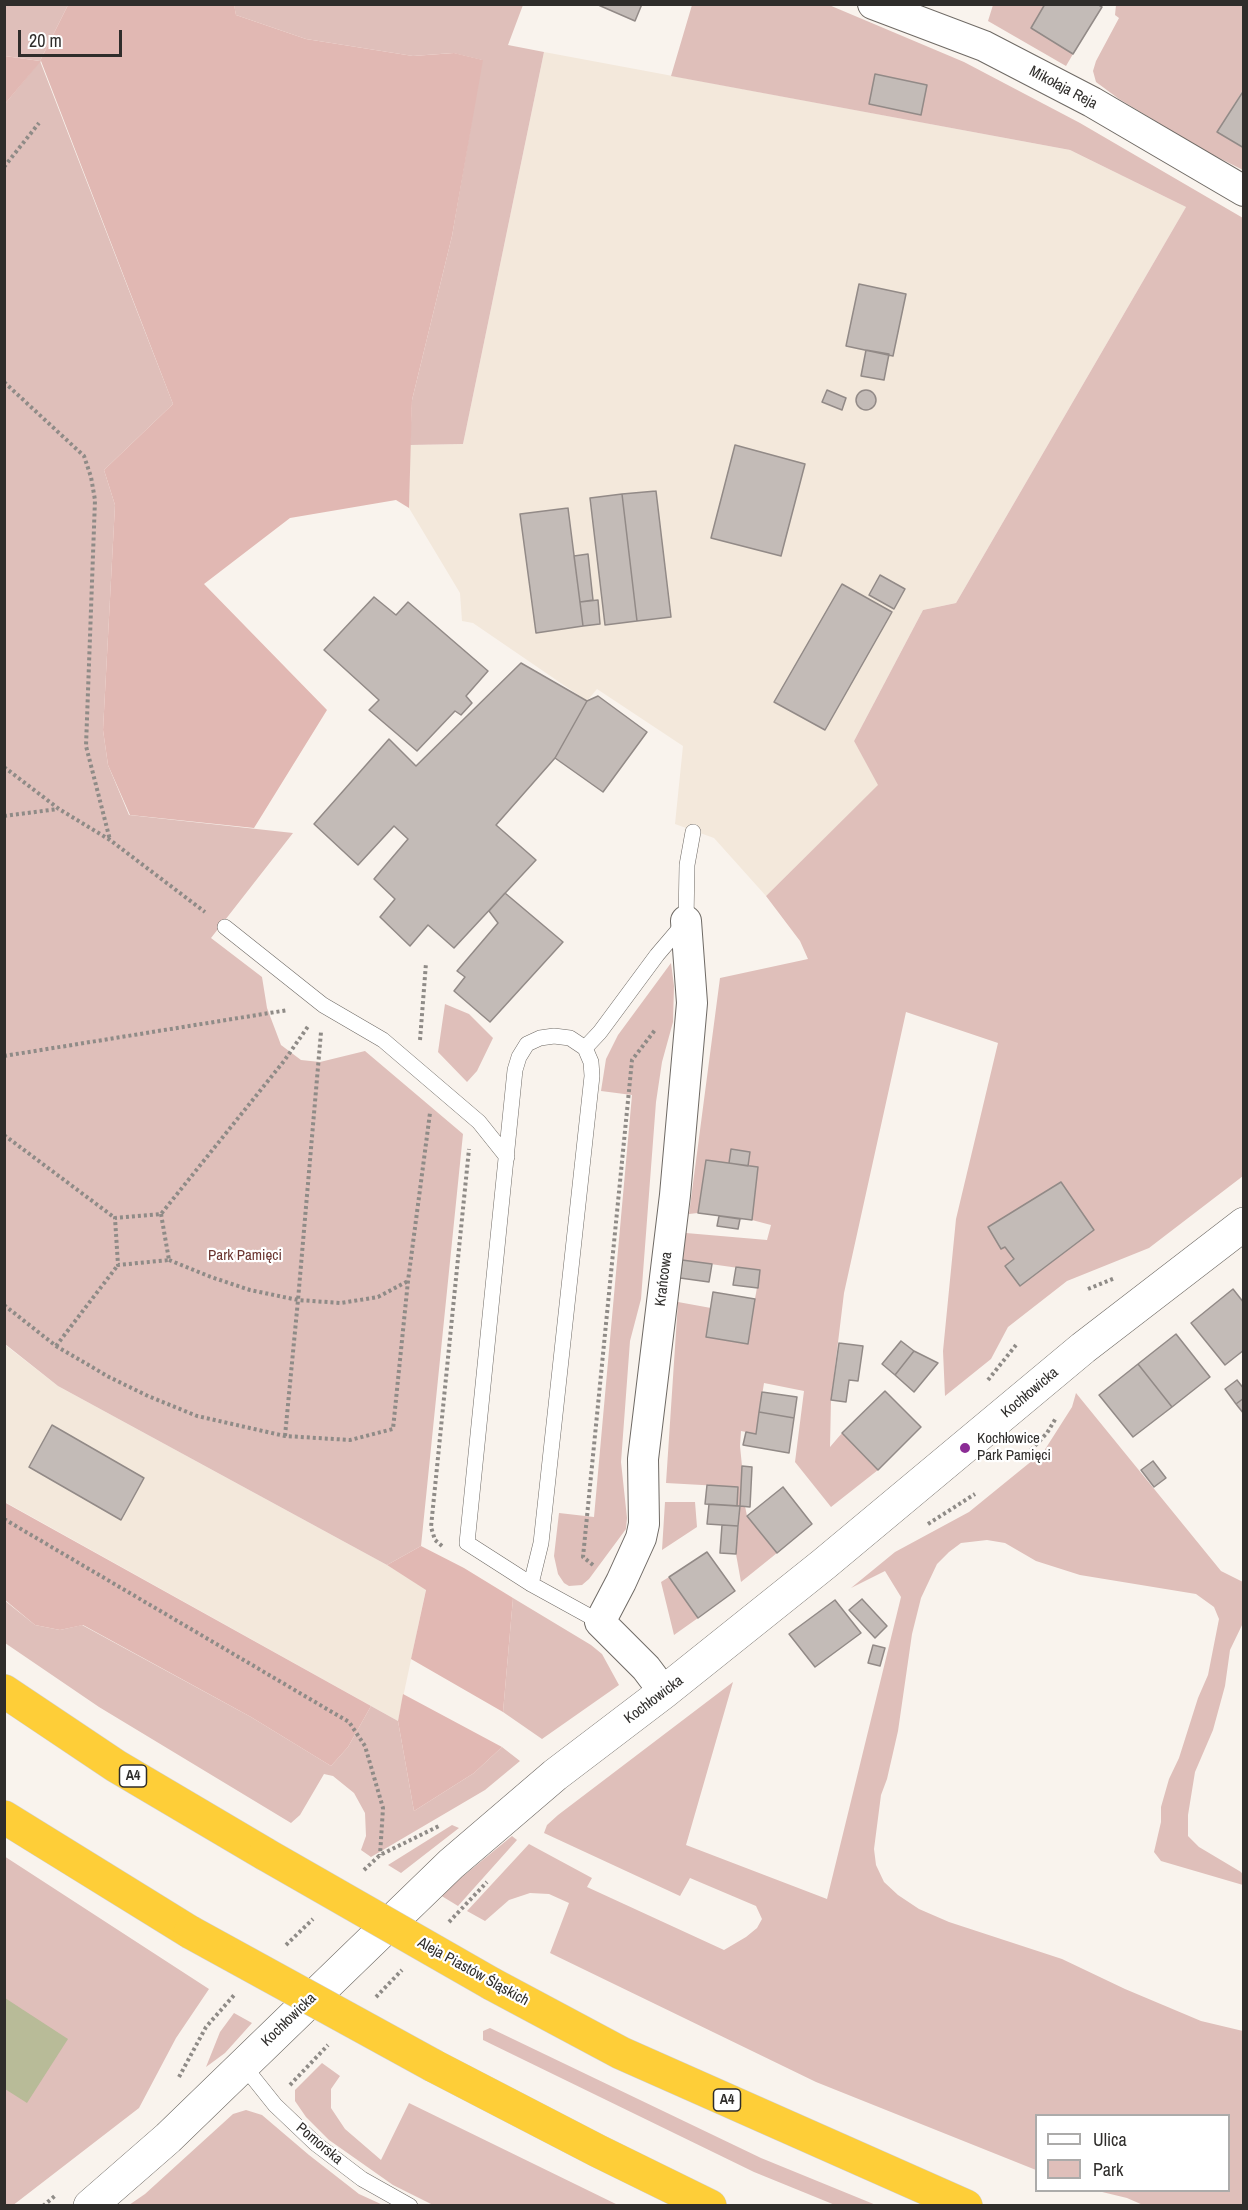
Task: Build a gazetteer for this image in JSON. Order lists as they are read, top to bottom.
{
  "streets": {
    "highway": ["A4", "Aleja Piastów Śląskich"],
    "street": ["Mikołaja Reja", "Krańcowa", "Kochłowicka"],
    "lane": ["Pomorska"]
  },
  "crossings": [
    ["Kochłowicka", "Pomorska"]
  ],
  "parks": ["Park Pamięci"],
  "places": ["Kochłowice Park Pamięci"],
  "legend": ["Ulica", "Park"],
  "scale_bar": "20 m"
}
